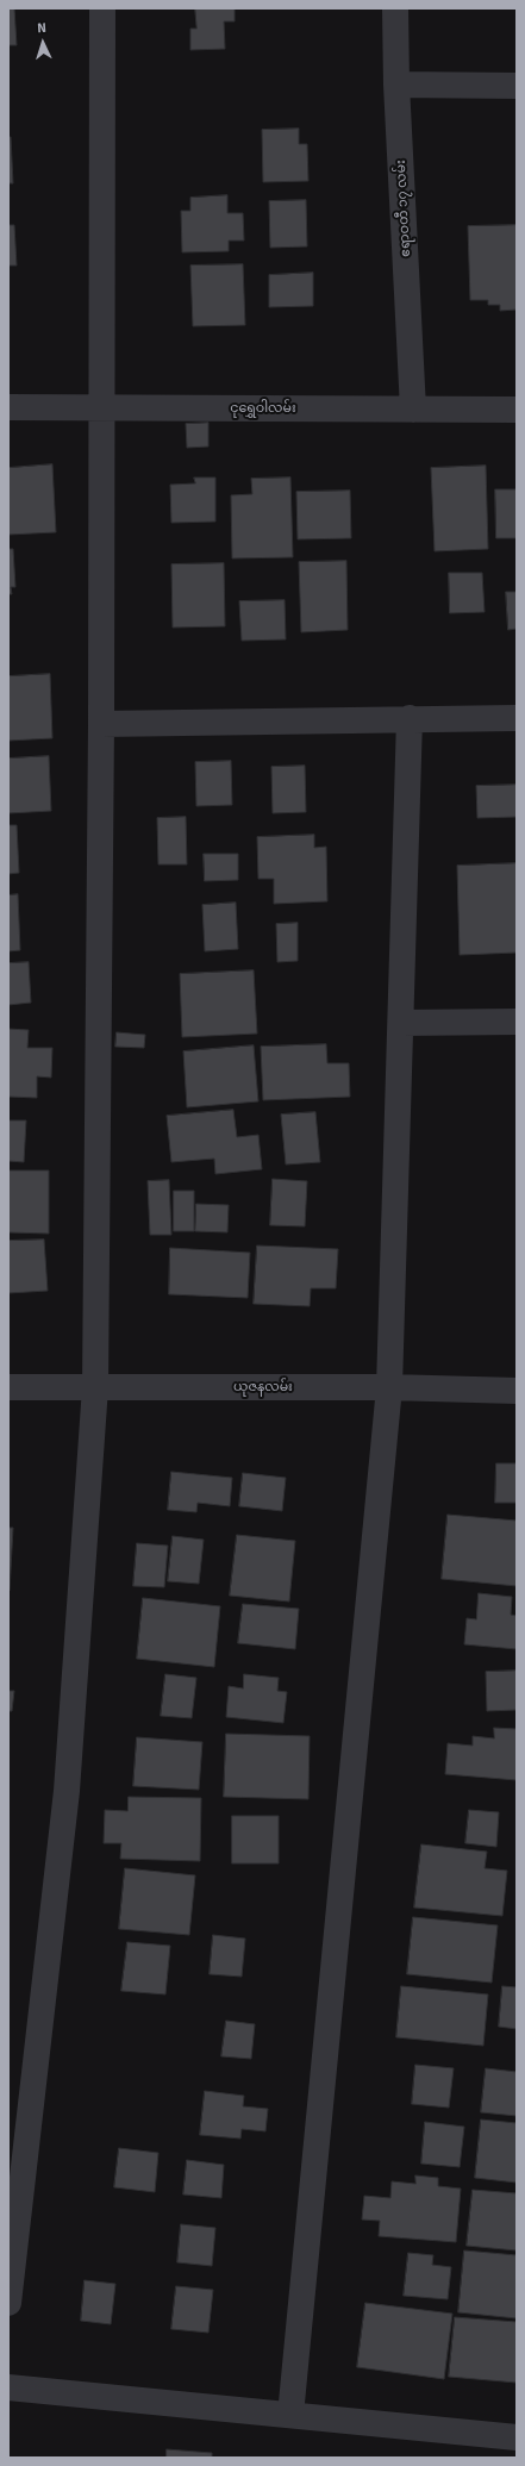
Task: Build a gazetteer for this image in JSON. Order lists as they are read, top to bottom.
{
  "streets": {
    "street": ["ဧရာဝတီ ၁၇ လမ်း", "ငုရွှေဝါလမ်း", "ယုဇနလမ်း"]
  },
  "crossings": [
    ["ဧရာဝတီ ၁၇ လမ်း", "ငုရွှေဝါလမ်း"]
  ],
  "north": "top"
}
